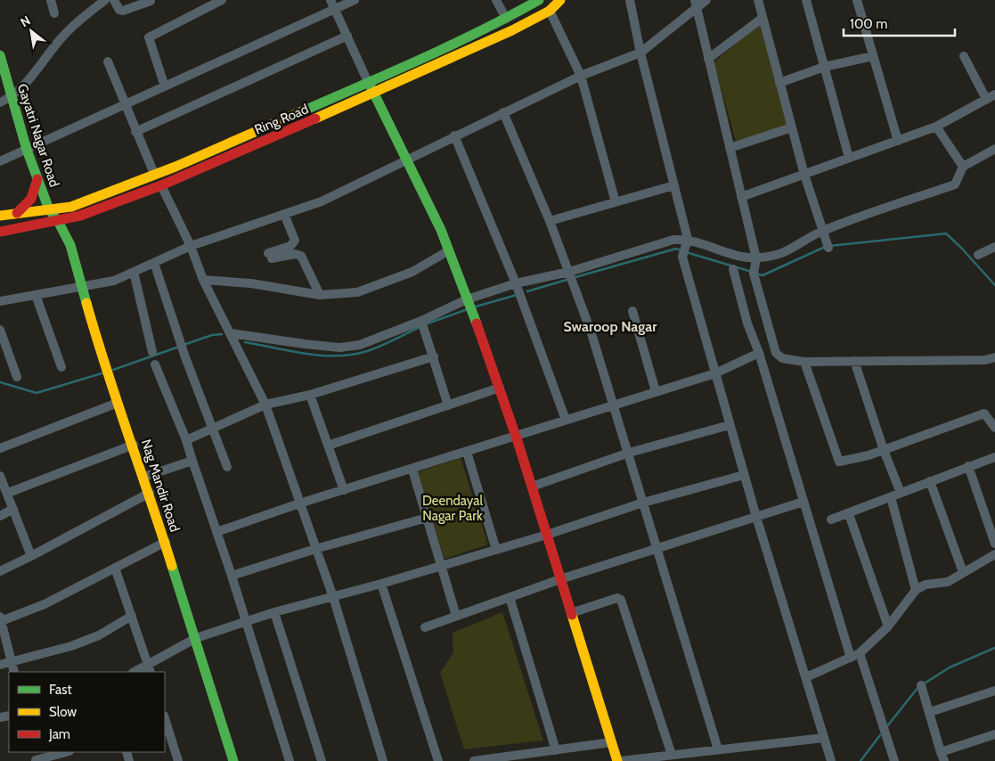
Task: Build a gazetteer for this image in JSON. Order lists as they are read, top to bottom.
{
  "streets": {
    "street": ["Ring Road", "Gayatri Nagar Road", "Nag Mandir Road"]
  },
  "crossings": [
    ["Ring Road", "Gayatri Nagar Road"],
    ["Ring Road", "Nag Mandir Road"],
    ["Gayatri Nagar Road", "Nag Mandir Road"]
  ],
  "districts": ["Swaroop Nagar"],
  "parks": ["Deendayal Nagar Park"],
  "legend": ["Fast", "Slow", "Jam"],
  "scale_bar": "100 m",
  "north": "top left"
}
